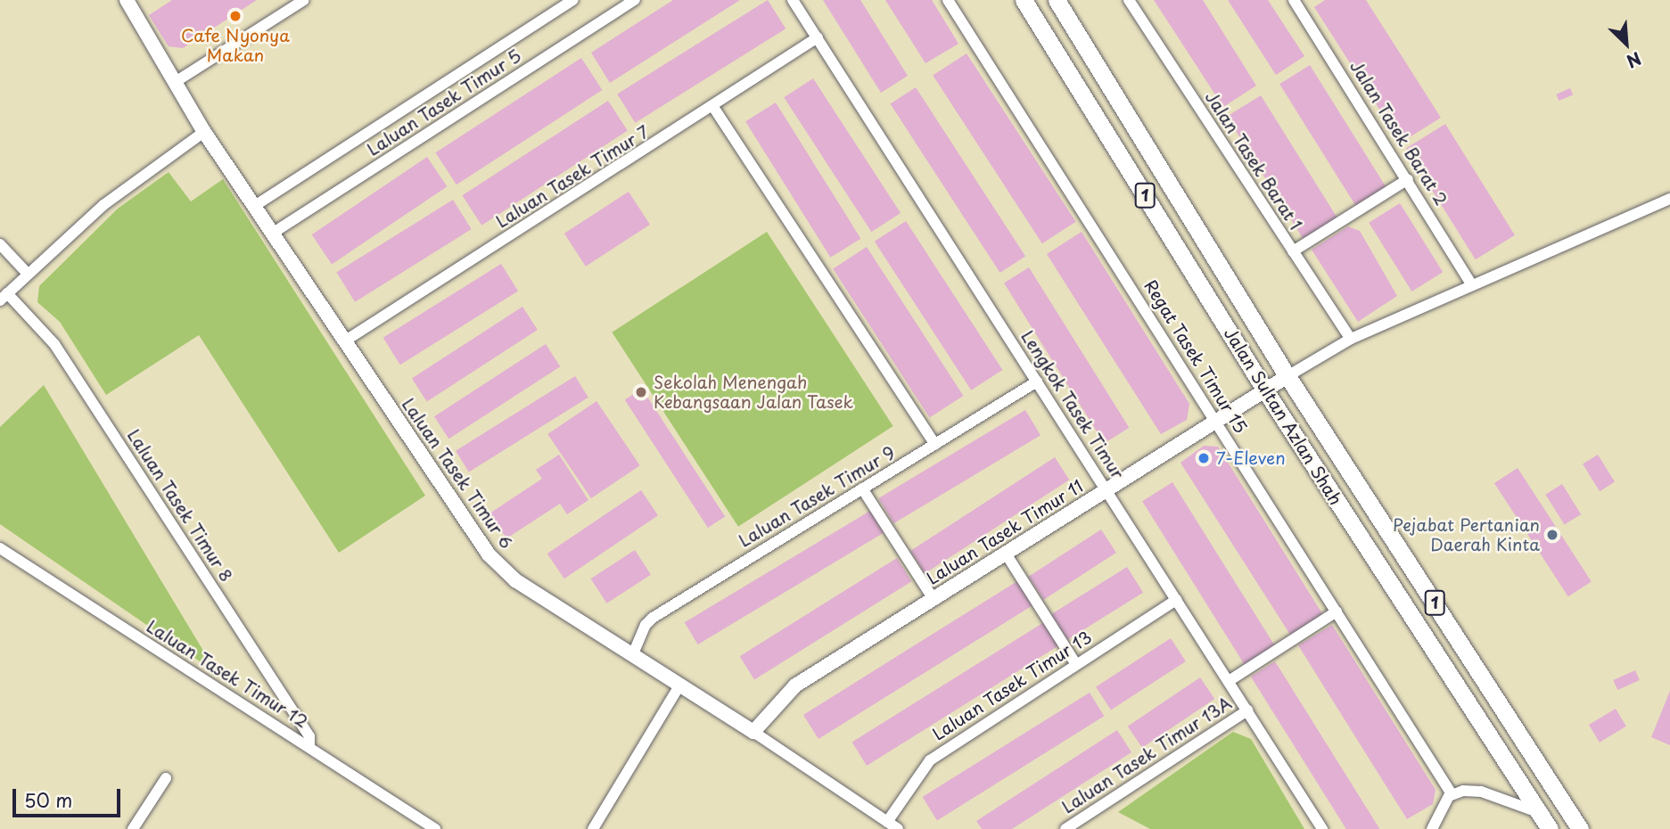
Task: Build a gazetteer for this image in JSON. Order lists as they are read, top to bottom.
{
  "streets": {
    "main road": ["1", "Jalan Sultan Azlan Shah"],
    "street": [
      "Laluan Tasek Timur 5",
      "Jalan Tasek Barat 2",
      "Jalan Tasek Barat 1",
      "Laluan Tasek Timur 7",
      "Regat Tasek Timur 15",
      "Lengkok Tasek Timur",
      "Laluan Tasek Timur 6",
      "Laluan Tasek Timur 9",
      "Laluan Tasek Timur 8",
      "Laluan Tasek Timur 11",
      "Laluan Tasek Timur 12",
      "Laluan Tasek Timur 13",
      "Laluan Tasek Timur 13A"
    ]
  },
  "crossings": [
    ["Laluan Tasek Timur 5", "Laluan Tasek Timur 6"],
    ["Laluan Tasek Timur 7", "Lengkok Tasek Timur"],
    ["Laluan Tasek Timur 7", "Laluan Tasek Timur 6"],
    ["Regat Tasek Timur 15", "Laluan Tasek Timur 11"],
    ["Lengkok Tasek Timur", "Laluan Tasek Timur 9"],
    ["Lengkok Tasek Timur", "Laluan Tasek Timur 11"],
    ["Lengkok Tasek Timur", "Laluan Tasek Timur 13"],
    ["Lengkok Tasek Timur", "Laluan Tasek Timur 13A"],
    ["Jalan Sultan Azlan Shah", "Laluan Tasek Timur 11"],
    ["Laluan Tasek Timur 6", "Laluan Tasek Timur 9"],
    ["Laluan Tasek Timur 6", "Laluan Tasek Timur 11"],
    ["Laluan Tasek Timur 6", "Laluan Tasek Timur 13"],
    ["Laluan Tasek Timur 8", "Laluan Tasek Timur 12"]
  ],
  "places": [
    "Cafe Nyonya Makan",
    "Sekolah Menengah Kebangsaan Jalan Tasek",
    "7-Eleven",
    "Pejabat Pertanian Daerah Kinta"
  ],
  "scale_bar": "50 m",
  "north": "bottom right"
}
